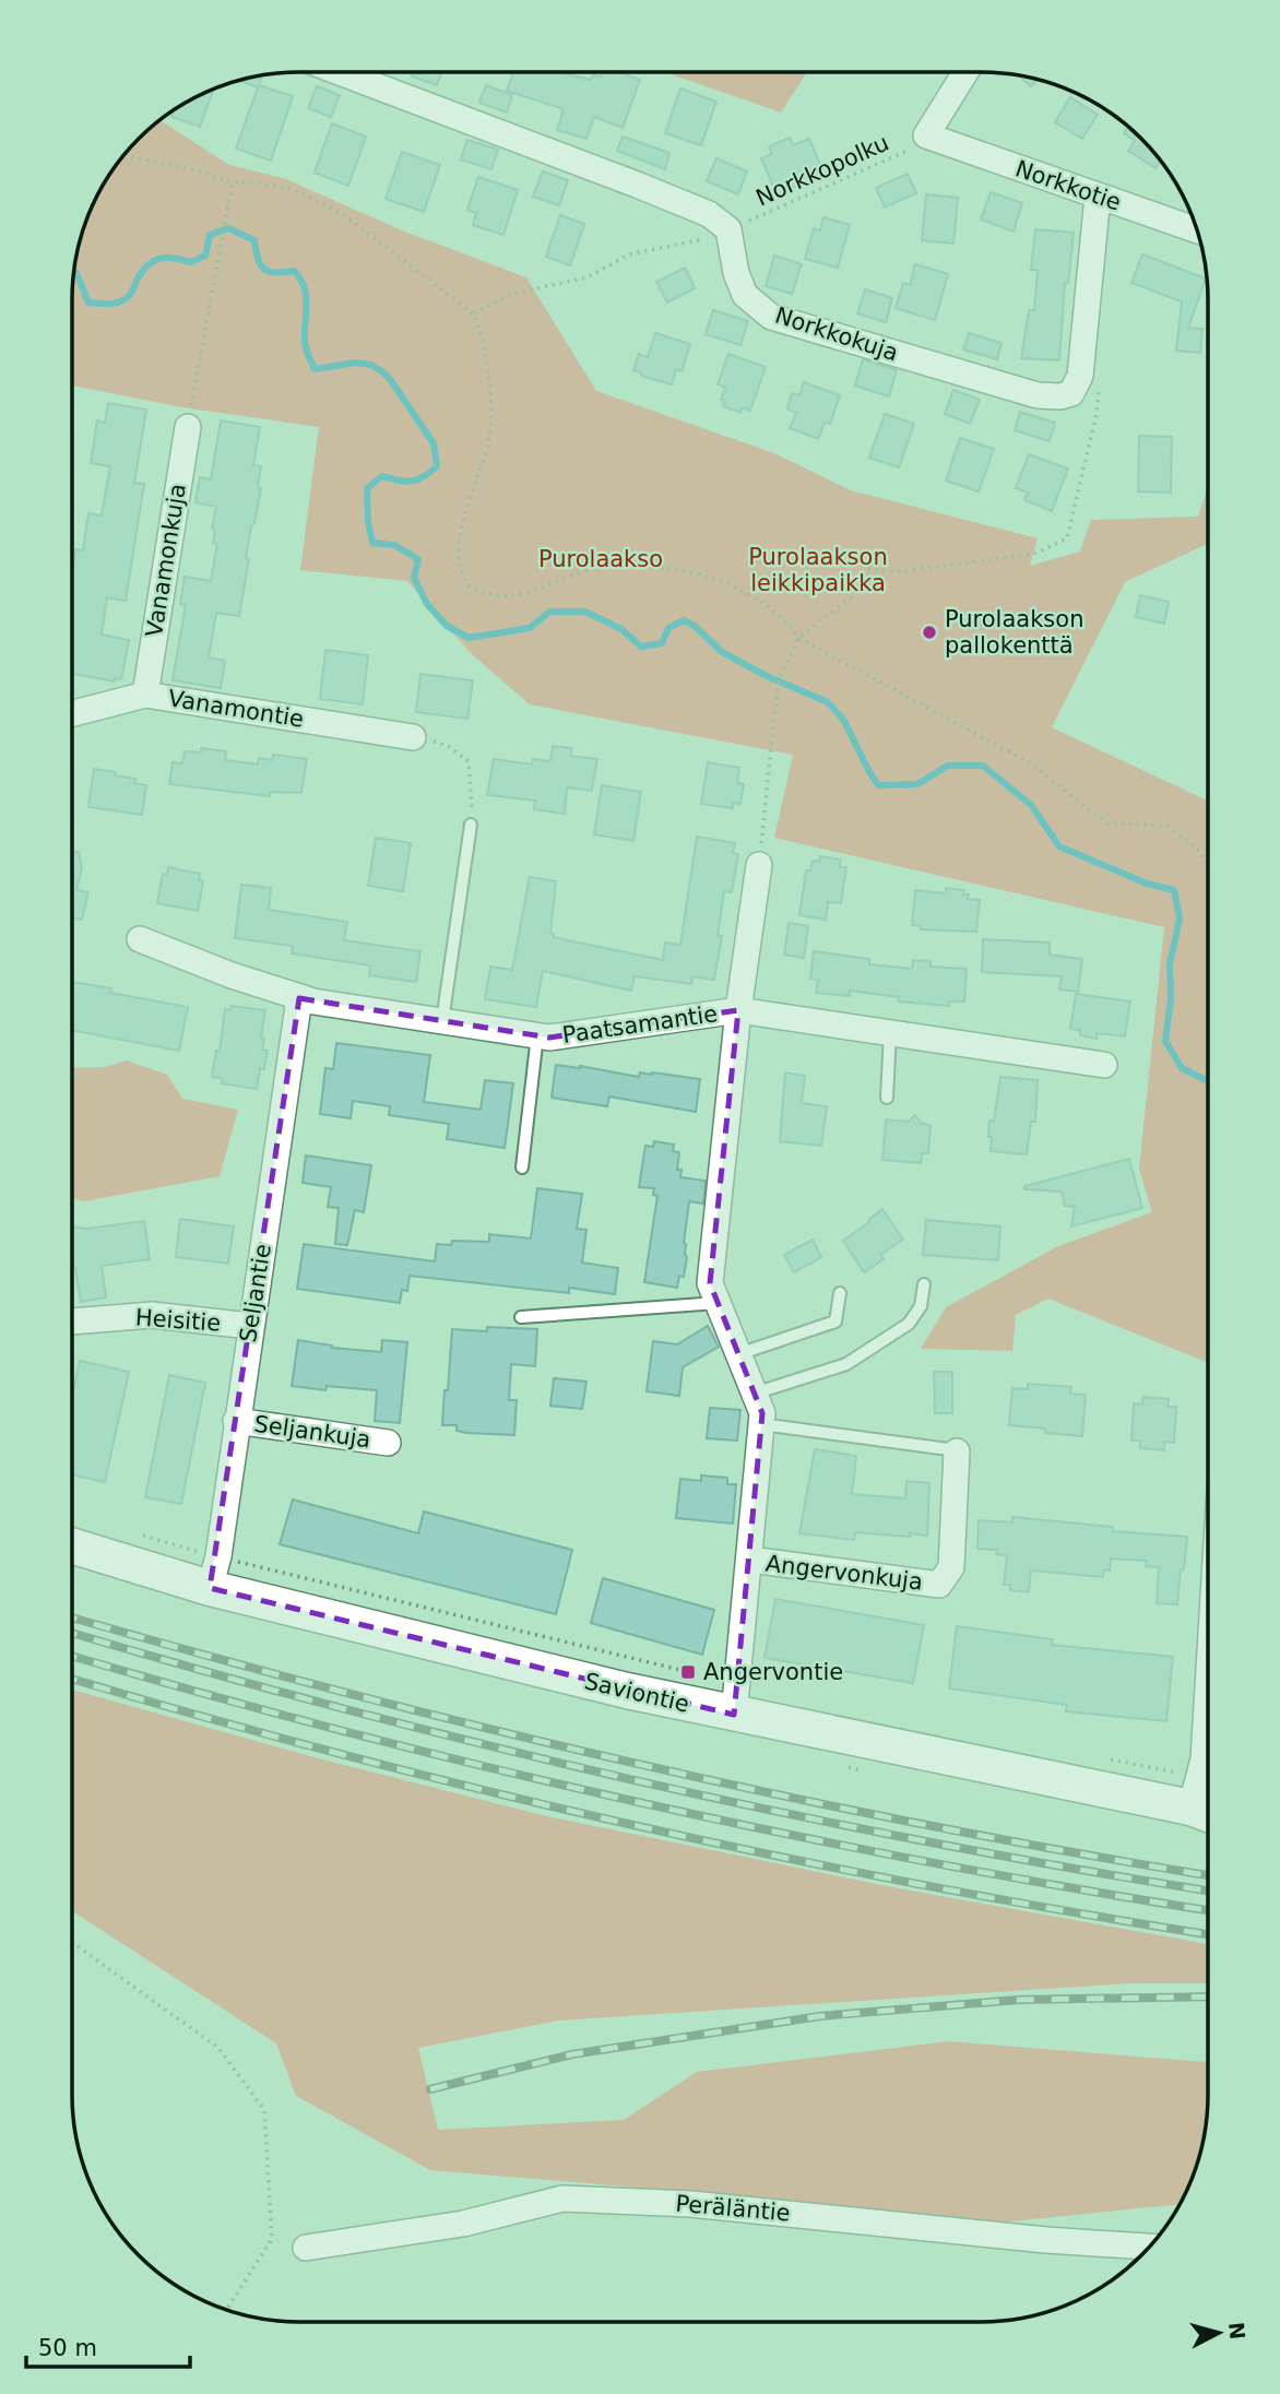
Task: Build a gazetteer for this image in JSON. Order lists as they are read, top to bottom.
{
  "streets": {
    "main road": ["Saviontie"],
    "street": [
      "Norkkotie",
      "Norkkokuja",
      "Vanamonkuja",
      "Vanamontie",
      "Paatsamantie",
      "Seljantie",
      "Heisitie",
      "Seljankuja",
      "Angervonkuja",
      "Peräläntie"
    ],
    "path": ["Norkkopolku"]
  },
  "crossings": [
    ["Norkkopolku", "Norkkotie"],
    ["Norkkopolku", "Norkkokuja"],
    ["Norkkotie", "Norkkokuja"],
    ["Vanamonkuja", "Vanamontie"],
    ["Paatsamantie", "Seljantie"],
    ["Seljantie", "Heisitie"],
    ["Seljantie", "Seljankuja"],
    ["Seljantie", "Saviontie"]
  ],
  "parks": ["Purolaakson leikkipaikka", "Purolaakso"],
  "places": {
    "other": ["Purolaakson pallokenttä"],
    "transit": ["Angervontie"]
  },
  "scale_bar": "50 m",
  "north": "right"
}
